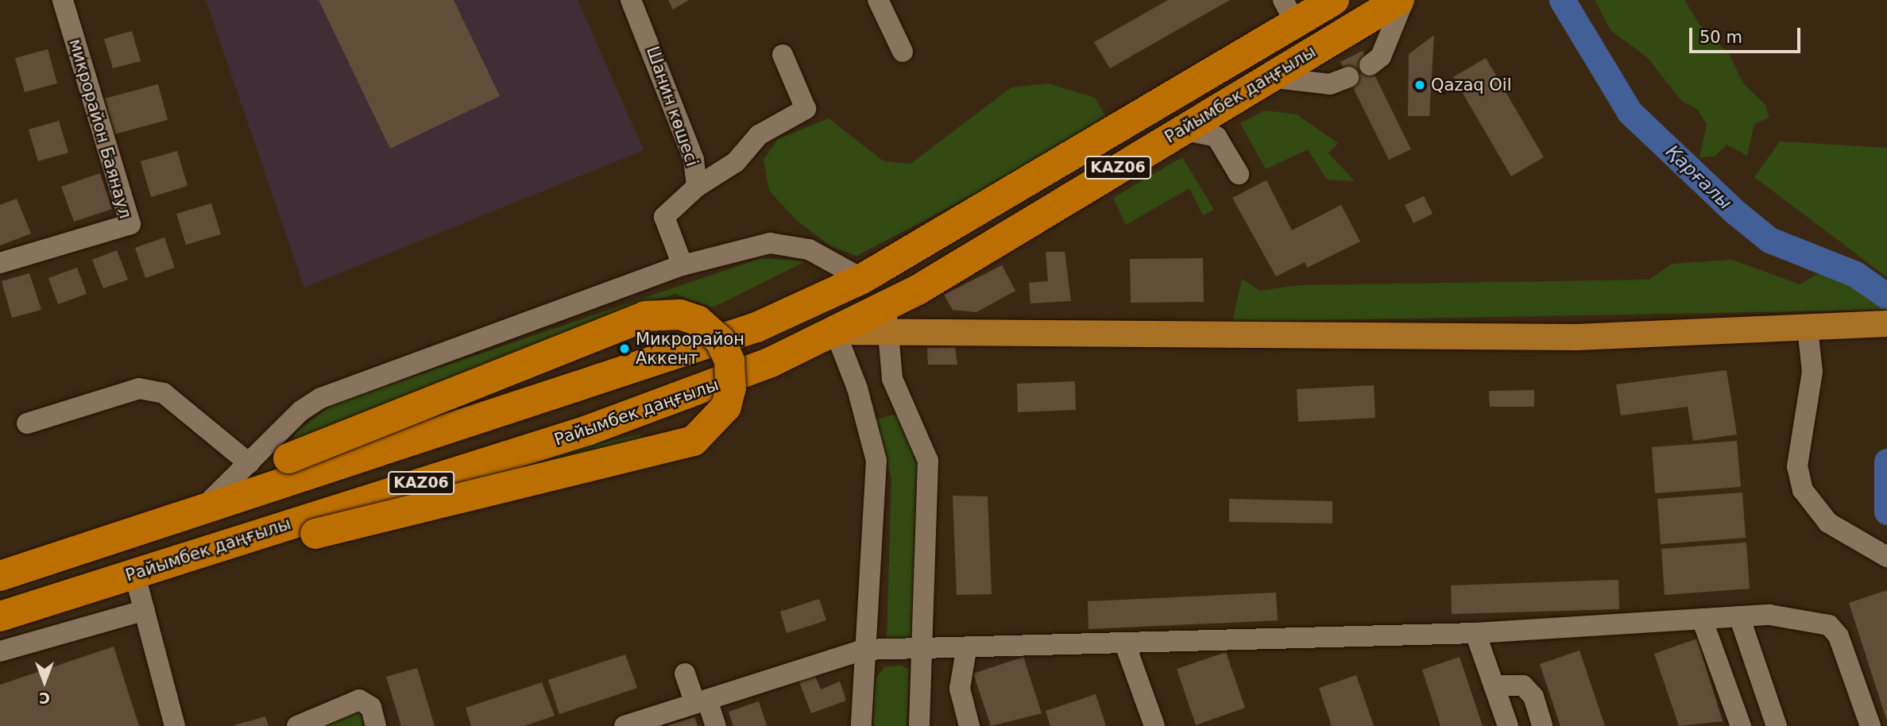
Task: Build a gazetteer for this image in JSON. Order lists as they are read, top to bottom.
{
  "streets": {
    "highway": ["Райымбек даңғылы", "KАZ06"],
    "street": ["Шанин көшесі", "микрорайон Баянаул"]
  },
  "water": ["Қарғалы"],
  "places": ["Qazaq Oil", "Микрорайон Аккент"],
  "scale_bar": "50 m",
  "north": "bottom"
}
